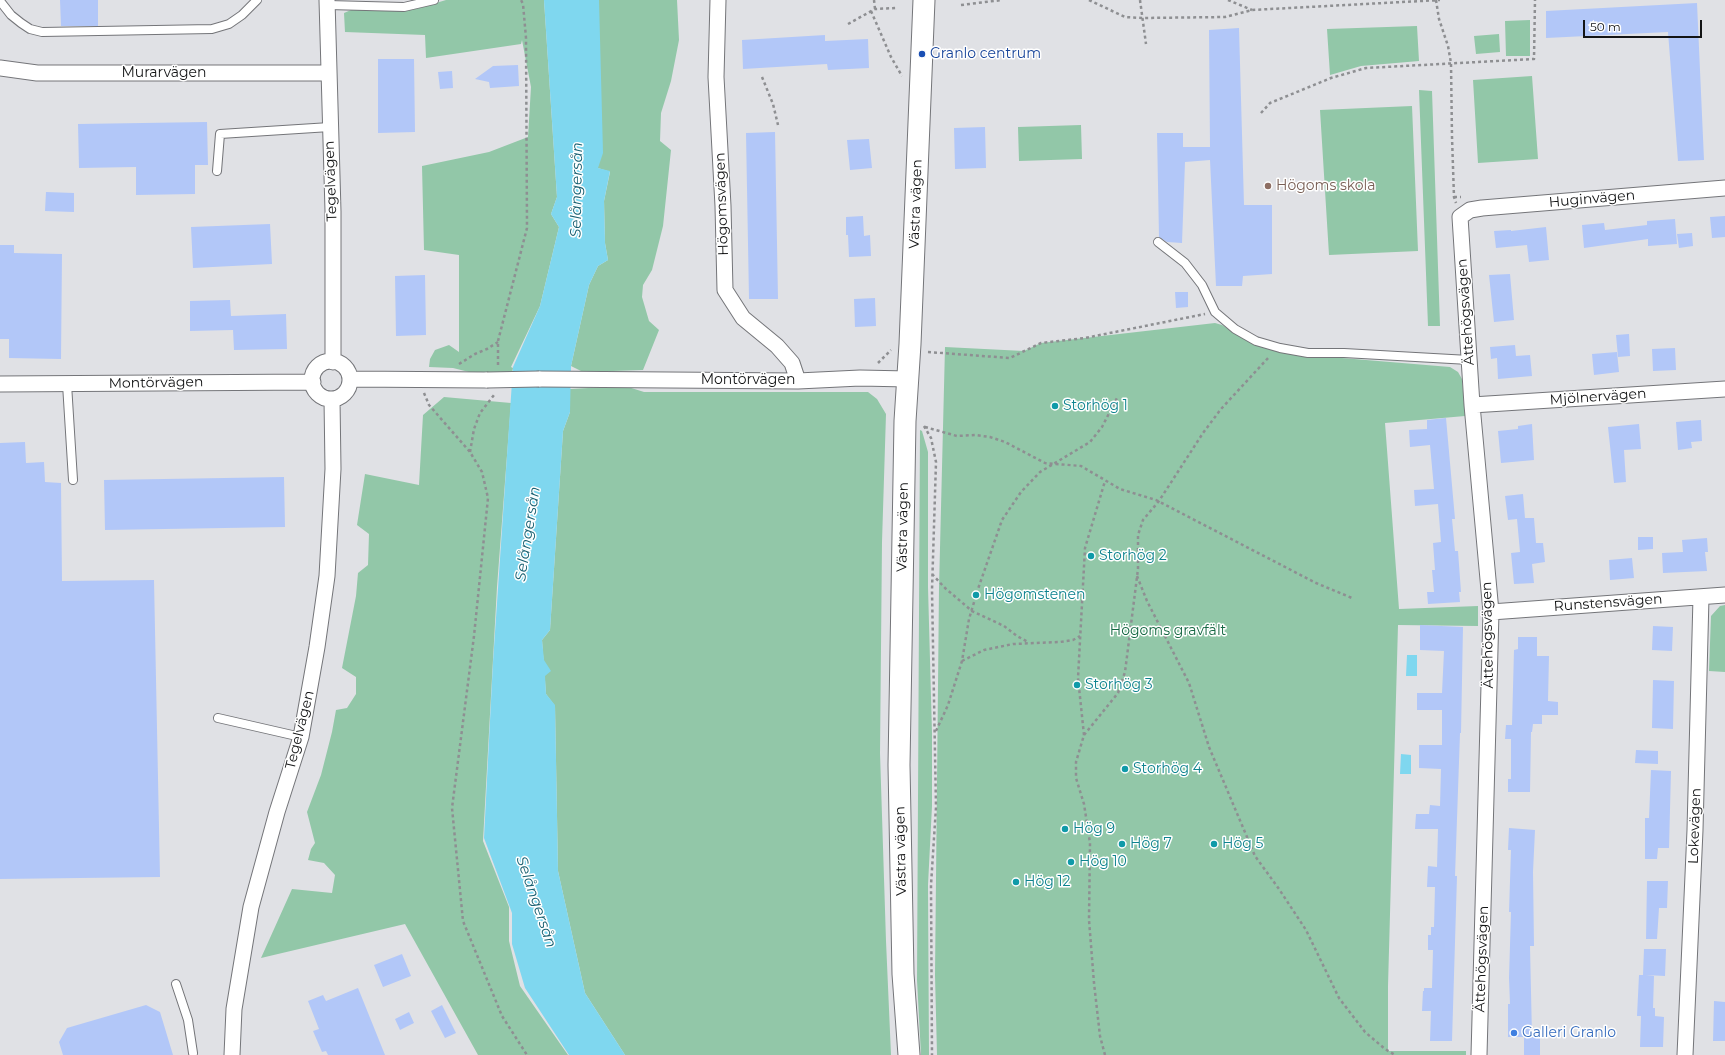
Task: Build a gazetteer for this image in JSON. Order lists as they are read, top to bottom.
{
  "streets": {
    "street": [
      "Murarvägen",
      "Tegelvägen",
      "Huginvägen",
      "Högomsvägen",
      "Västra vägen",
      "Ättehögsvägen",
      "Montörvägen",
      "Mjölnervägen",
      "Runstensvägen",
      "Lokevägen"
    ]
  },
  "crossings": [
    ["Murarvägen", "Tegelvägen"],
    ["Tegelvägen", "Montörvägen"],
    ["Huginvägen", "Ättehögsvägen"],
    ["Högomsvägen", "Montörvägen"],
    ["Västra vägen", "Montörvägen"],
    ["Ättehögsvägen", "Mjölnervägen"],
    ["Ättehögsvägen", "Runstensvägen"],
    ["Runstensvägen", "Lokevägen"]
  ],
  "water": ["Selångersån"],
  "parks": ["Högoms gravfält"],
  "places": [
    "Granlo centrum",
    "Högoms skola",
    "Storhög 1",
    "Storhög 2",
    "Högomstenen",
    "Storhög 3",
    "Storhög 4",
    "Hög 9",
    "Hög 7",
    "Hög 5",
    "Hög 10",
    "Hög 12",
    "Galleri Granlo"
  ],
  "scale_bar": "50 m"
}
